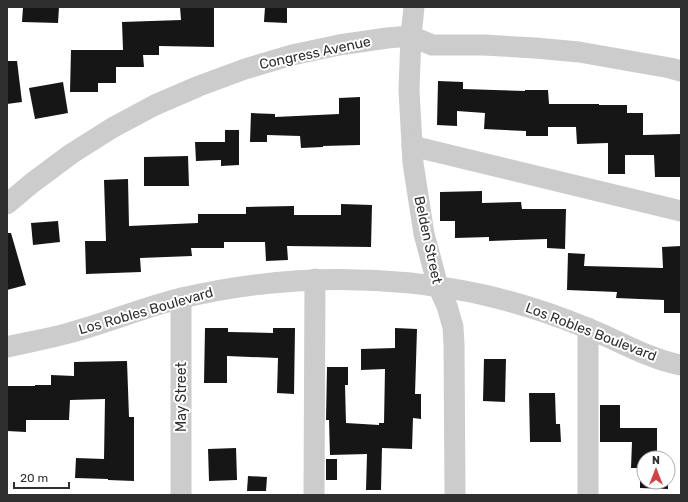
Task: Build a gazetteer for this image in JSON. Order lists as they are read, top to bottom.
{
  "streets": {
    "street": [
      "Congress Avenue",
      "Belden Street",
      "Los Robles Boulevard",
      "May Street"
    ]
  },
  "crossings": [
    ["Congress Avenue", "Belden Street"],
    ["Belden Street", "Los Robles Boulevard"],
    ["Los Robles Boulevard", "May Street"]
  ],
  "scale_bar": "20 m",
  "north": "top"
}
